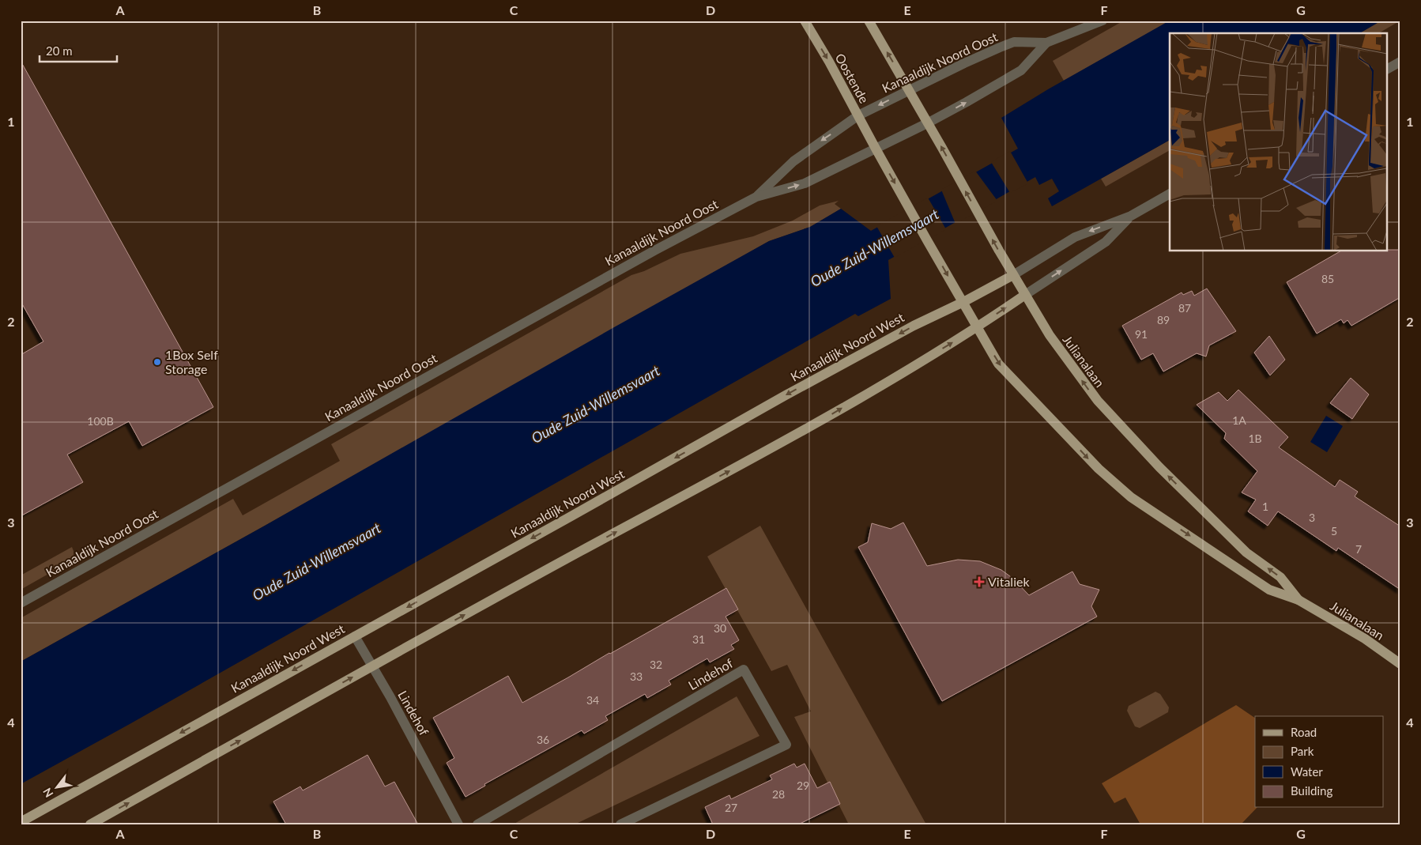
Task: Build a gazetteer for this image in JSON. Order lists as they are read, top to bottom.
{
  "streets": {
    "main road": ["Oostende", "Kanaaldijk Noord West", "Julianalaan"],
    "street": ["Kanaaldijk Noord Oost", "Lindehof"]
  },
  "crossings": [
    ["Kanaaldijk Noord Oost", "Oostende"],
    ["Kanaaldijk Noord Oost", "Julianalaan"],
    ["Oostende", "Julianalaan"],
    ["Kanaaldijk Noord West", "Julianalaan"],
    ["Kanaaldijk Noord West", "Lindehof"]
  ],
  "water": ["Oude Zuid-Willemsvaart"],
  "places": {
    "other": ["1Box Self Storage"],
    "health": ["Vitaliek"]
  },
  "house_numbers": [
    "85",
    "87",
    "89",
    "91",
    "1A",
    "100B",
    "1B",
    "1",
    "3",
    "5",
    "7",
    "30",
    "31",
    "32",
    "33",
    "34",
    "36",
    "29",
    "28",
    "27"
  ],
  "legend": [
    "Road",
    "Park",
    "Water",
    "Building"
  ],
  "scale_bar": "20 m",
  "north": "bottom left",
  "grid": {
    "columns": [
      "A",
      "B",
      "C",
      "D",
      "E",
      "F",
      "G"
    ],
    "rows": [
      "1",
      "2",
      "3",
      "4"
    ]
  }
}
